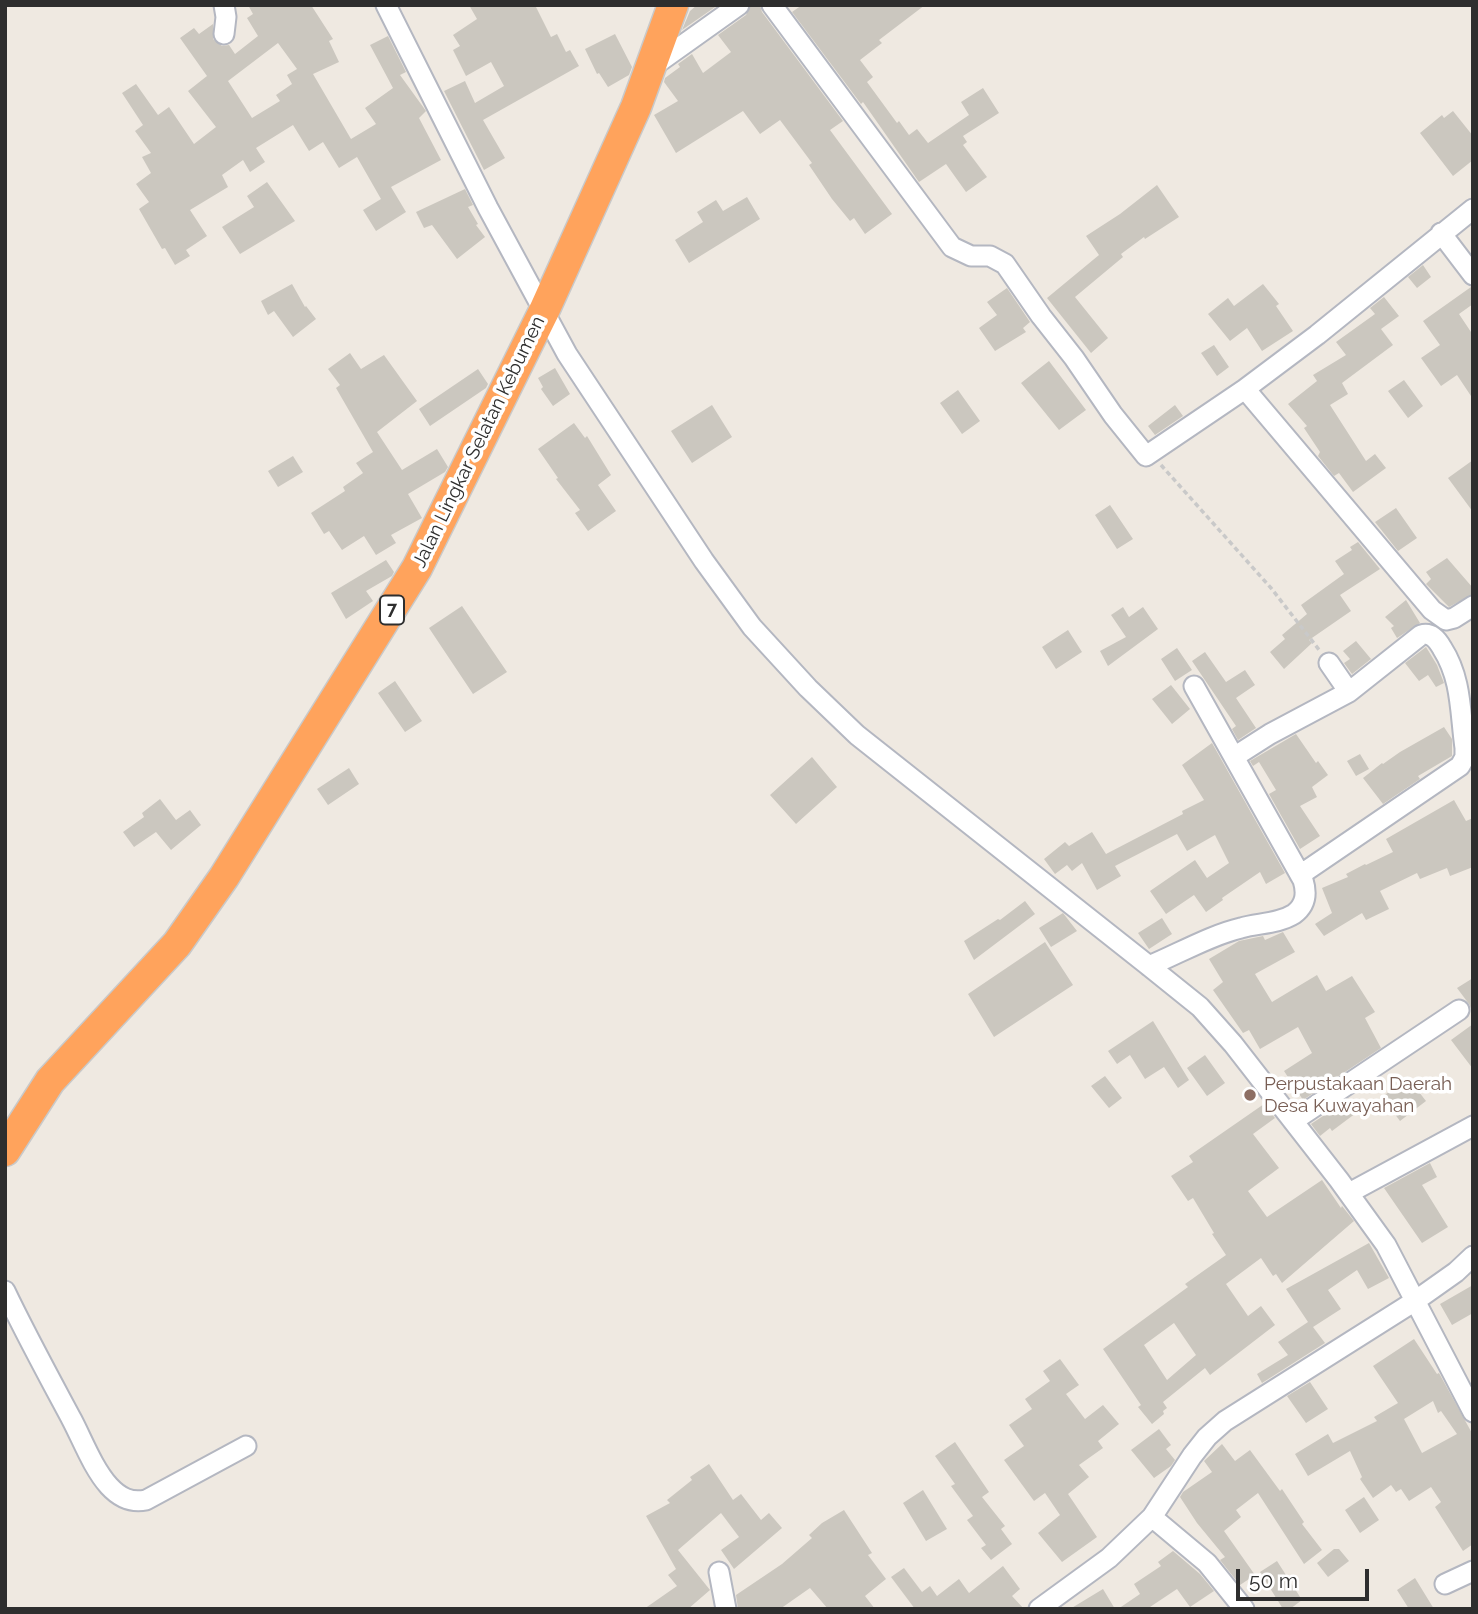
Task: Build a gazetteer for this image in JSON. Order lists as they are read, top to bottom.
{
  "streets": {
    "highway": ["Jalan Lingkar Selatan Kebumen", "7"]
  },
  "places": ["Perpustakaan Daerah Desa Kuwayahan"],
  "scale_bar": "50 m"
}
